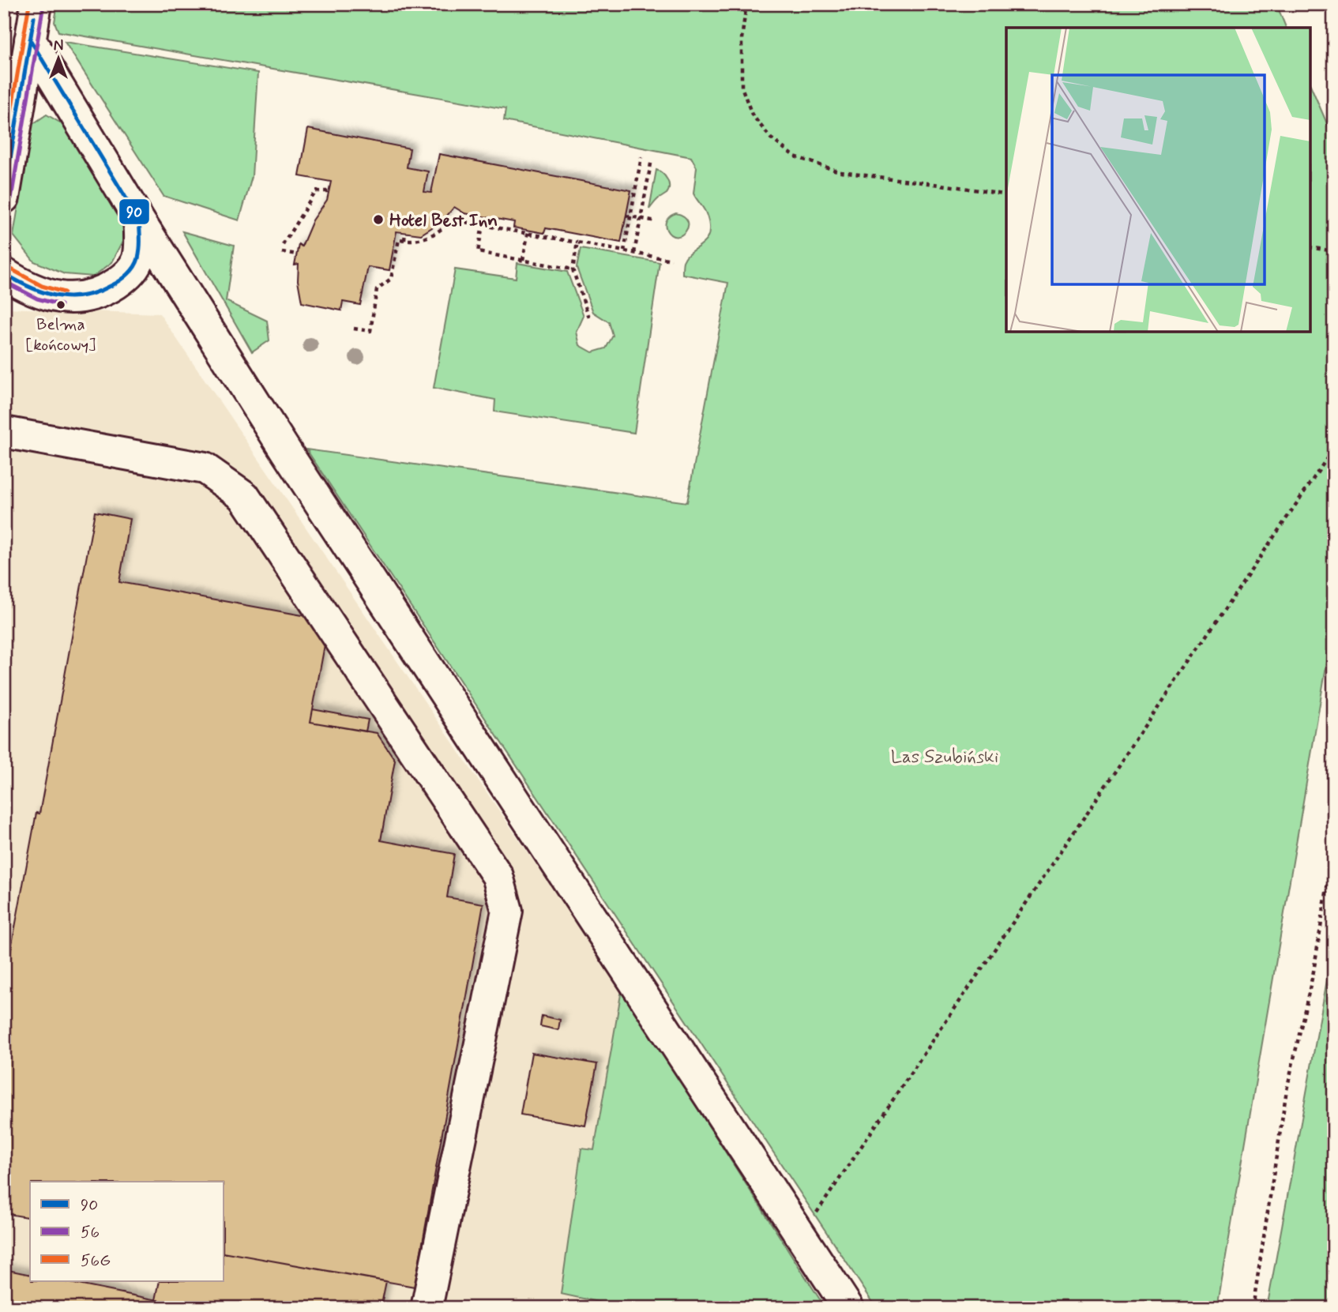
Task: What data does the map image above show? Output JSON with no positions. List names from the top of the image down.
{
  "parks": ["Las Szubiński"],
  "places": ["Hotel Best Inn", "Belma [końcowy]"],
  "lines": ["transit line 56G", "transit line 56", "transit line 90"],
  "legend": ["90", "56", "56G"],
  "north": "top"
}
